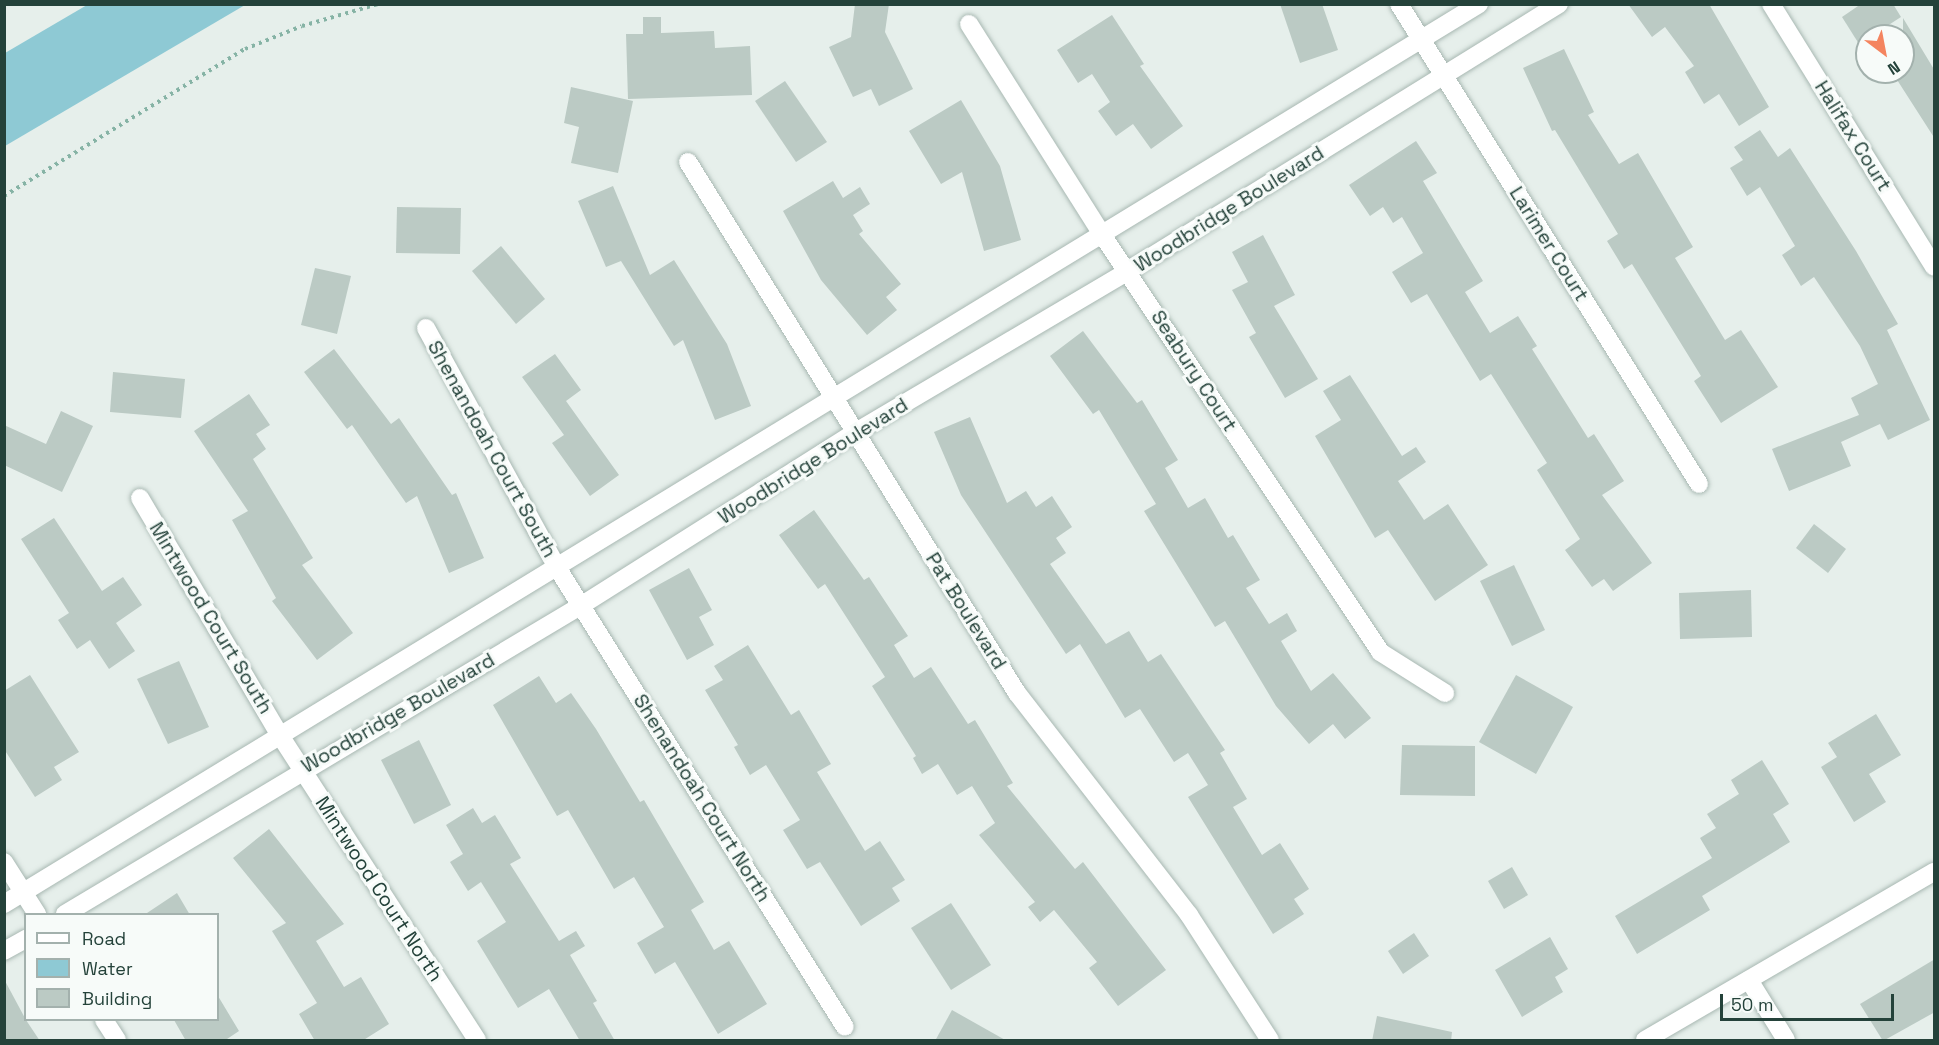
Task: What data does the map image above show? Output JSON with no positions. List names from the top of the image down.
{
  "streets": {
    "street": [
      "Halifax Court",
      "Woodbridge Boulevard",
      "Larimer Court",
      "Seabury Court",
      "Shenandoah Court South",
      "Pat Boulevard",
      "Mintwood Court South",
      "Shenandoah Court North",
      "Mintwood Court North"
    ]
  },
  "crossings": [
    ["Woodbridge Boulevard", "Larimer Court"],
    ["Woodbridge Boulevard", "Seabury Court"],
    ["Woodbridge Boulevard", "Shenandoah Court South"],
    ["Woodbridge Boulevard", "Pat Boulevard"],
    ["Woodbridge Boulevard", "Mintwood Court South"],
    ["Woodbridge Boulevard", "Shenandoah Court North"],
    ["Woodbridge Boulevard", "Mintwood Court North"],
    ["Shenandoah Court South", "Shenandoah Court North"],
    ["Mintwood Court South", "Mintwood Court North"]
  ],
  "legend": ["Road", "Water", "Building"],
  "scale_bar": "50 m",
  "north": "bottom right"
}
